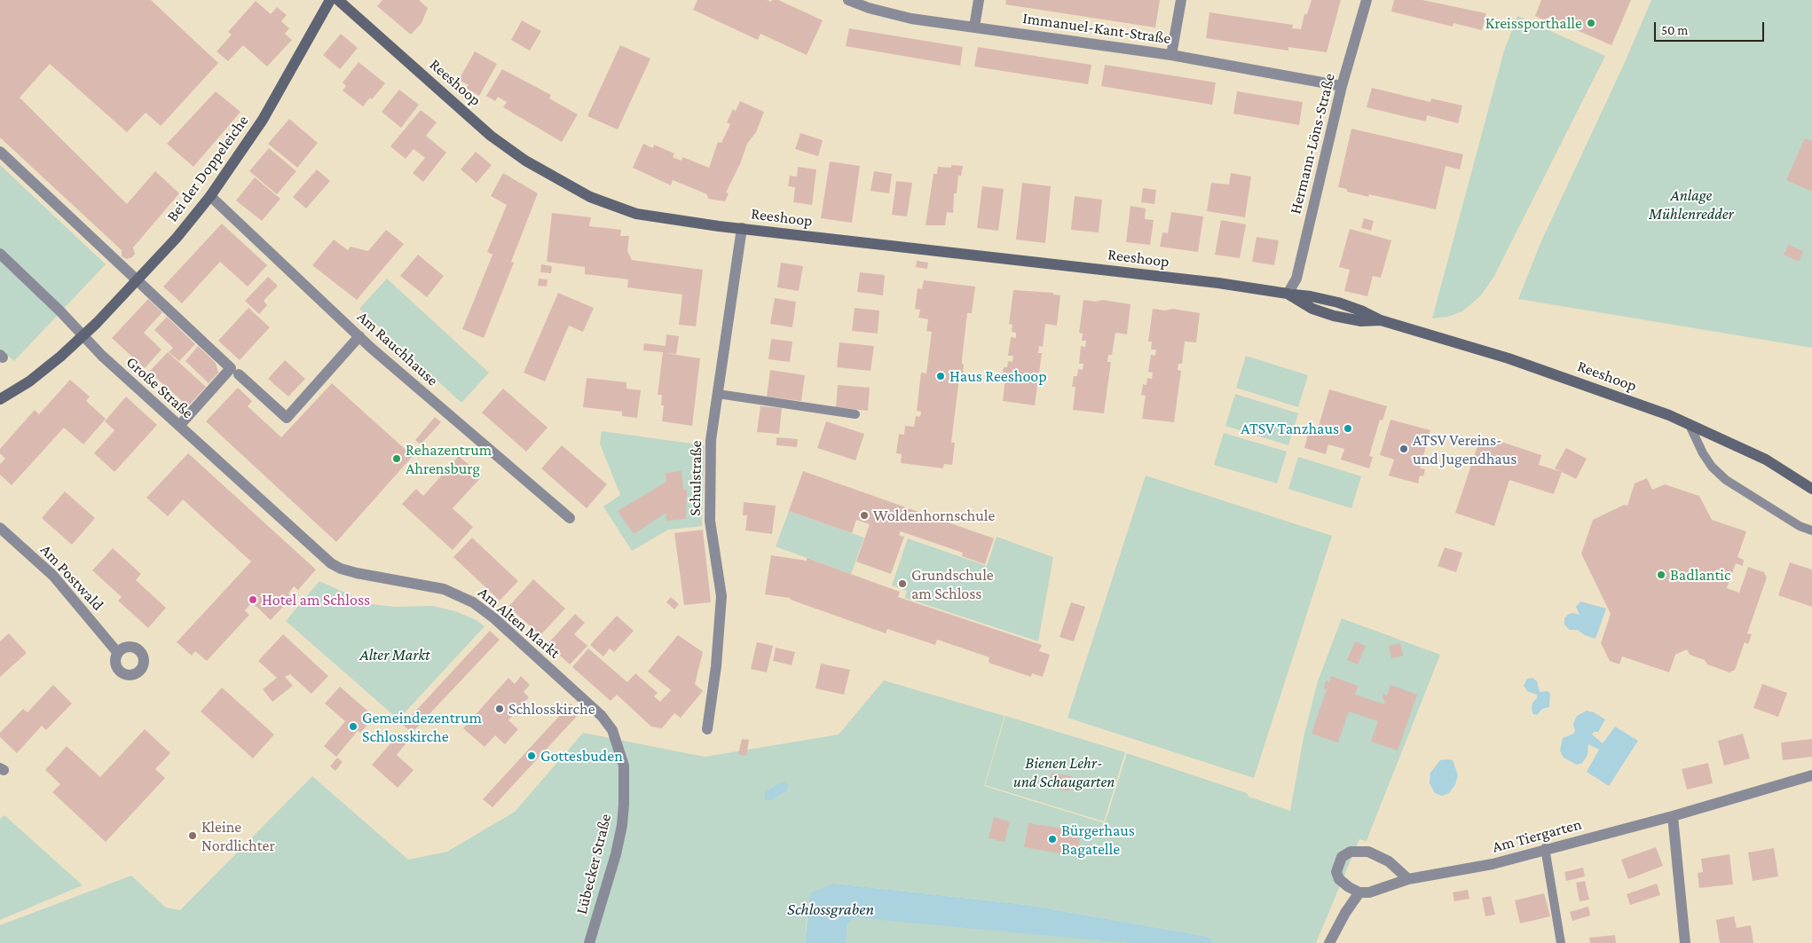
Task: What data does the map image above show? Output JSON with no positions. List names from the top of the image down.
{
  "streets": {
    "street": [
      "Immanuel-Kant-Straße",
      "Reeshoop",
      "Hermann-Löns-Straße",
      "Bei der Doppeleiche",
      "Am Rauchhause",
      "Große Straße",
      "Schulstraße",
      "Am Postwald",
      "Am Alten Markt",
      "Am Tiergarten",
      "Lübecker Straße"
    ]
  },
  "crossings": [
    ["Immanuel-Kant-Straße", "Hermann-Löns-Straße"],
    ["Reeshoop", "Hermann-Löns-Straße"],
    ["Reeshoop", "Schulstraße"],
    ["Bei der Doppeleiche", "Am Rauchhause"],
    ["Bei der Doppeleiche", "Große Straße"],
    ["Große Straße", "Am Alten Markt"],
    ["Am Alten Markt", "Lübecker Straße"]
  ],
  "water": ["Schlossgraben"],
  "parks": ["Anlage Mühlenredder", "Alter Markt", "Bienen Lehr- und Schaugarten"],
  "places": [
    "Kreissporthalle",
    "Haus Reeshoop",
    "ATSV Tanzhaus",
    "ATSV Vereins- und Jugendhaus",
    "Rehazentrum Ahrensburg",
    "Woldenhornschule",
    "Badlantic",
    "Grundschule am Schloss",
    "Hotel am Schloss",
    "Schlosskirche",
    "Gemeindezentrum Schlosskirche",
    "Gottesbuden",
    "Kleine Nordlichter",
    "Bürgerhaus Bagatelle"
  ],
  "scale_bar": "50 m"
}
